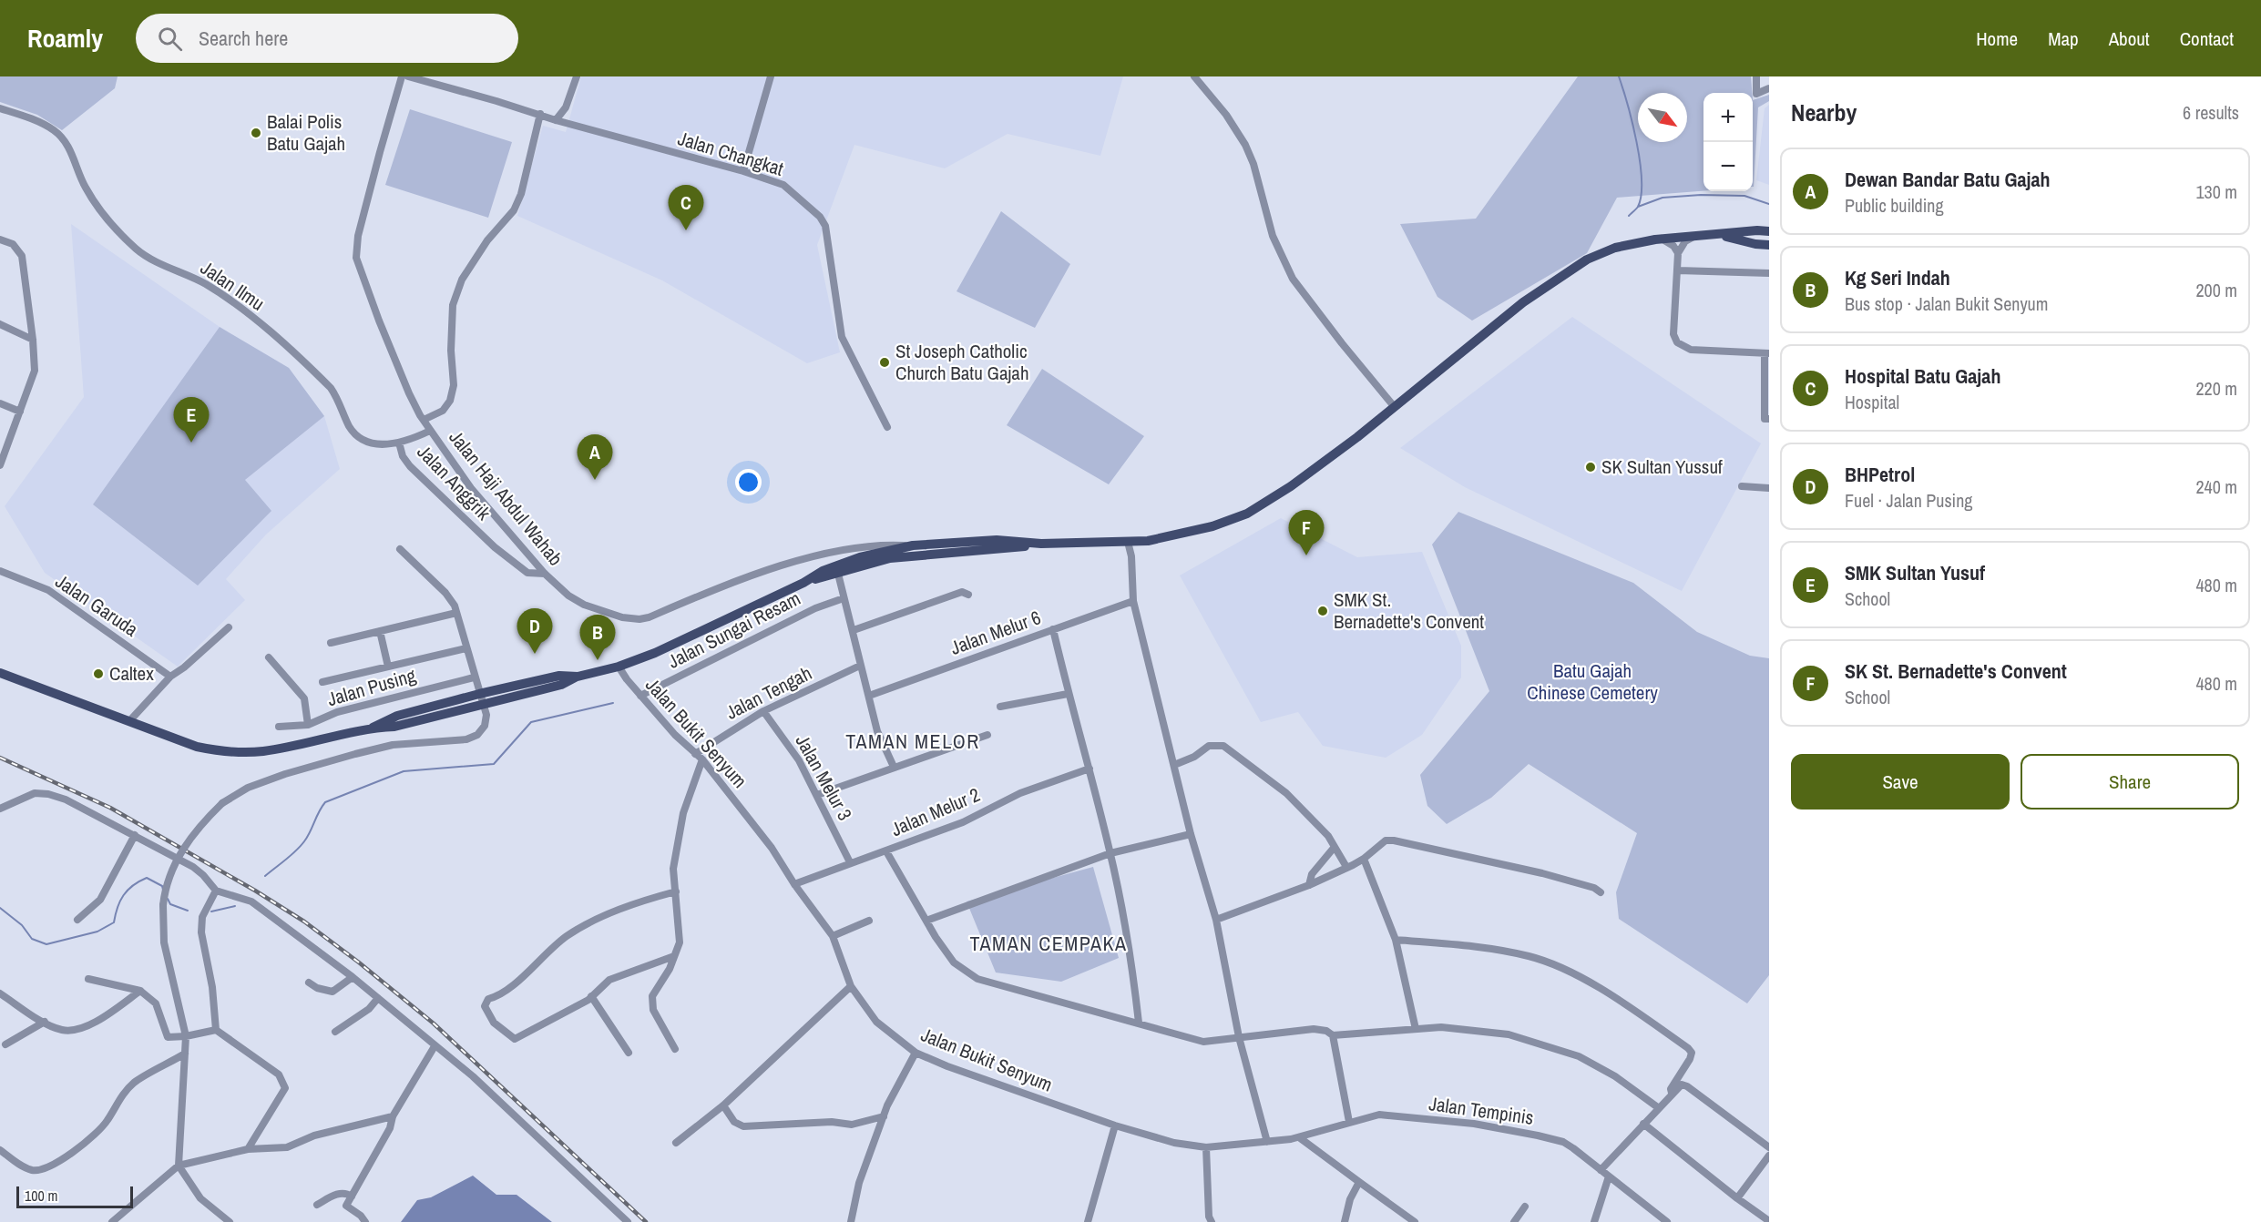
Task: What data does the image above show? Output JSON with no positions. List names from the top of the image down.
{
  "streets": {
    "street": [
      "Jalan Changkat",
      "Jalan Ilmu",
      "Jalan Anggrik",
      "Jalan Haji Abdul Wahab",
      "Jalan Garuda",
      "Jalan Sungai Resam",
      "Jalan Melur 6",
      "Jalan Pusing",
      "Jalan Tengah",
      "Jalan Bukit Senyum",
      "Jalan Melur 3",
      "Jalan Melur 2",
      "Jalan Tempinis"
    ]
  },
  "crossings": [
    ["Jalan Ilmu", "Jalan Anggrik"],
    ["Jalan Ilmu", "Jalan Haji Abdul Wahab"],
    ["Jalan Anggrik", "Jalan Haji Abdul Wahab"],
    ["Jalan Sungai Resam", "Jalan Bukit Senyum"],
    ["Jalan Tengah", "Jalan Bukit Senyum"],
    ["Jalan Tengah", "Jalan Melur 3"],
    ["Jalan Bukit Senyum", "Jalan Melur 2"],
    ["Jalan Bukit Senyum", "Jalan Tempinis"],
    ["Jalan Melur 3", "Jalan Melur 2"]
  ],
  "districts": ["TAMAN MELOR", "TAMAN CEMPAKA"],
  "parks": ["Batu Gajah Chinese Cemetery"],
  "places": [
    "Balai Polis Batu Gajah",
    "St Joseph Catholic Church Batu Gajah",
    "SK Sultan Yussuf",
    "SMK St. Bernadette's Convent",
    "Caltex"
  ],
  "scale_bar": "100 m",
  "north": "bottom right",
  "page": {
    "header": "Roamly",
    "search": "Search here",
    "nav": [
      "Home",
      "Map",
      "About",
      "Contact"
    ],
    "heading": ["Nearby", "6 results"],
    "map_buttons": ["+", "−"],
    "list": [
      {
        "mark": "A",
        "name": "Dewan Bandar Batu Gajah",
        "note": "Public building",
        "value": "130 m"
      },
      {
        "mark": "B",
        "name": "Kg Seri Indah",
        "note": "Bus stop · Jalan Bukit Senyum",
        "value": "200 m"
      },
      {
        "mark": "C",
        "name": "Hospital Batu Gajah",
        "note": "Hospital",
        "value": "220 m"
      },
      {
        "mark": "D",
        "name": "BHPetrol",
        "note": "Fuel · Jalan Pusing",
        "value": "240 m"
      },
      {
        "mark": "E",
        "name": "SMK Sultan Yusuf",
        "note": "School",
        "value": "480 m"
      },
      {
        "mark": "F",
        "name": "SK St. Bernadette's Convent",
        "note": "School",
        "value": "480 m"
      }
    ],
    "pins": [
      "C",
      "E",
      "A",
      "F",
      "D",
      "B"
    ],
    "buttons": ["Save", "Share"],
    "scale": "100 m"
  }
}
